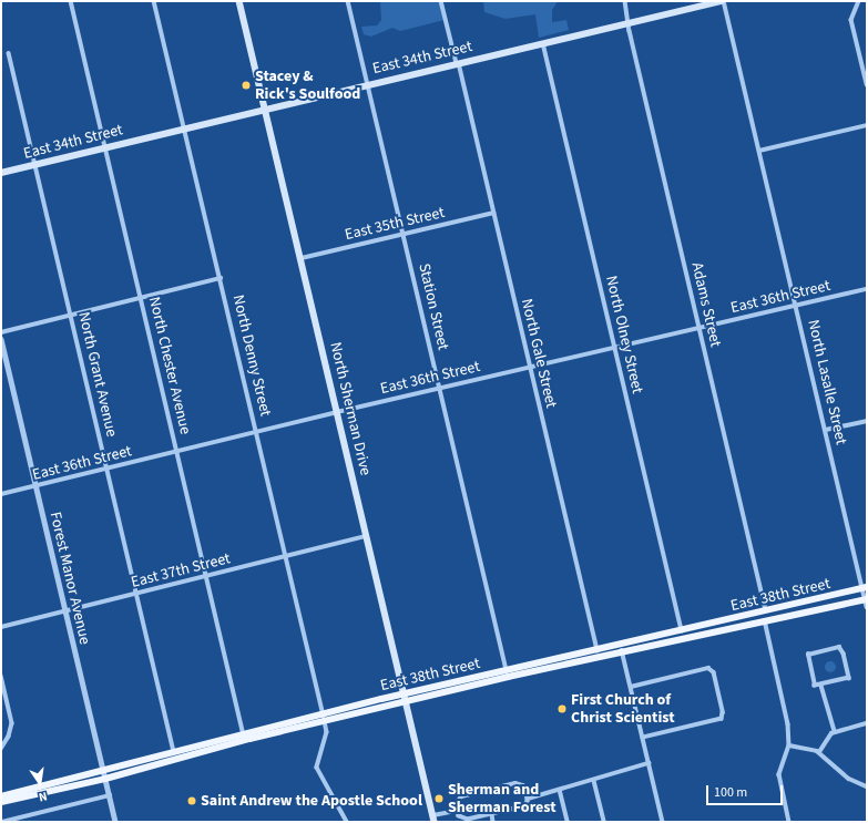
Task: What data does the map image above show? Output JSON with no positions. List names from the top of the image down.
{
  "streets": {
    "main road": ["East 34th Street", "North Sherman Drive", "East 38th Street"],
    "street": [
      "East 35th Street",
      "East 36th Street",
      "Adams Street",
      "Station Street",
      "North Olney Street",
      "North Gale Street",
      "North Denny Street",
      "North Chester Avenue",
      "North Grant Avenue",
      "North Lasalle Street",
      "East 37th Street",
      "Forest Manor Avenue"
    ]
  },
  "crossings": [
    ["East 34th Street", "Adams Street"],
    ["East 34th Street", "Station Street"],
    ["East 34th Street", "North Olney Street"],
    ["East 34th Street", "North Gale Street"],
    ["East 34th Street", "North Denny Street"],
    ["East 34th Street", "North Chester Avenue"],
    ["East 34th Street", "North Grant Avenue"],
    ["East 34th Street", "North Lasalle Street"],
    ["East 34th Street", "North Sherman Drive"],
    ["East 35th Street", "Station Street"],
    ["East 35th Street", "North Gale Street"],
    ["East 35th Street", "North Sherman Drive"],
    ["East 36th Street", "Adams Street"],
    ["East 36th Street", "Station Street"],
    ["East 36th Street", "North Olney Street"],
    ["East 36th Street", "North Gale Street"],
    ["East 36th Street", "North Denny Street"],
    ["East 36th Street", "North Chester Avenue"],
    ["East 36th Street", "North Grant Avenue"],
    ["East 36th Street", "North Lasalle Street"],
    ["East 36th Street", "North Sherman Drive"],
    ["East 36th Street", "Forest Manor Avenue"],
    ["Adams Street", "East 38th Street"],
    ["Station Street", "East 38th Street"],
    ["North Olney Street", "East 38th Street"],
    ["North Gale Street", "East 38th Street"],
    ["North Denny Street", "East 37th Street"],
    ["North Denny Street", "East 38th Street"],
    ["North Chester Avenue", "East 37th Street"],
    ["North Chester Avenue", "East 38th Street"],
    ["North Grant Avenue", "East 37th Street"],
    ["North Grant Avenue", "East 38th Street"],
    ["North Lasalle Street", "East 38th Street"],
    ["North Sherman Drive", "East 37th Street"],
    ["North Sherman Drive", "East 38th Street"],
    ["East 37th Street", "Forest Manor Avenue"],
    ["Forest Manor Avenue", "East 38th Street"]
  ],
  "places": [
    "Stacey & Rick's Soulfood",
    "First Church of Christ Scientist",
    "Sherman and Sherman Forest",
    "Saint Andrew the Apostle School"
  ],
  "scale_bar": "100 m",
  "north": "bottom"
}
